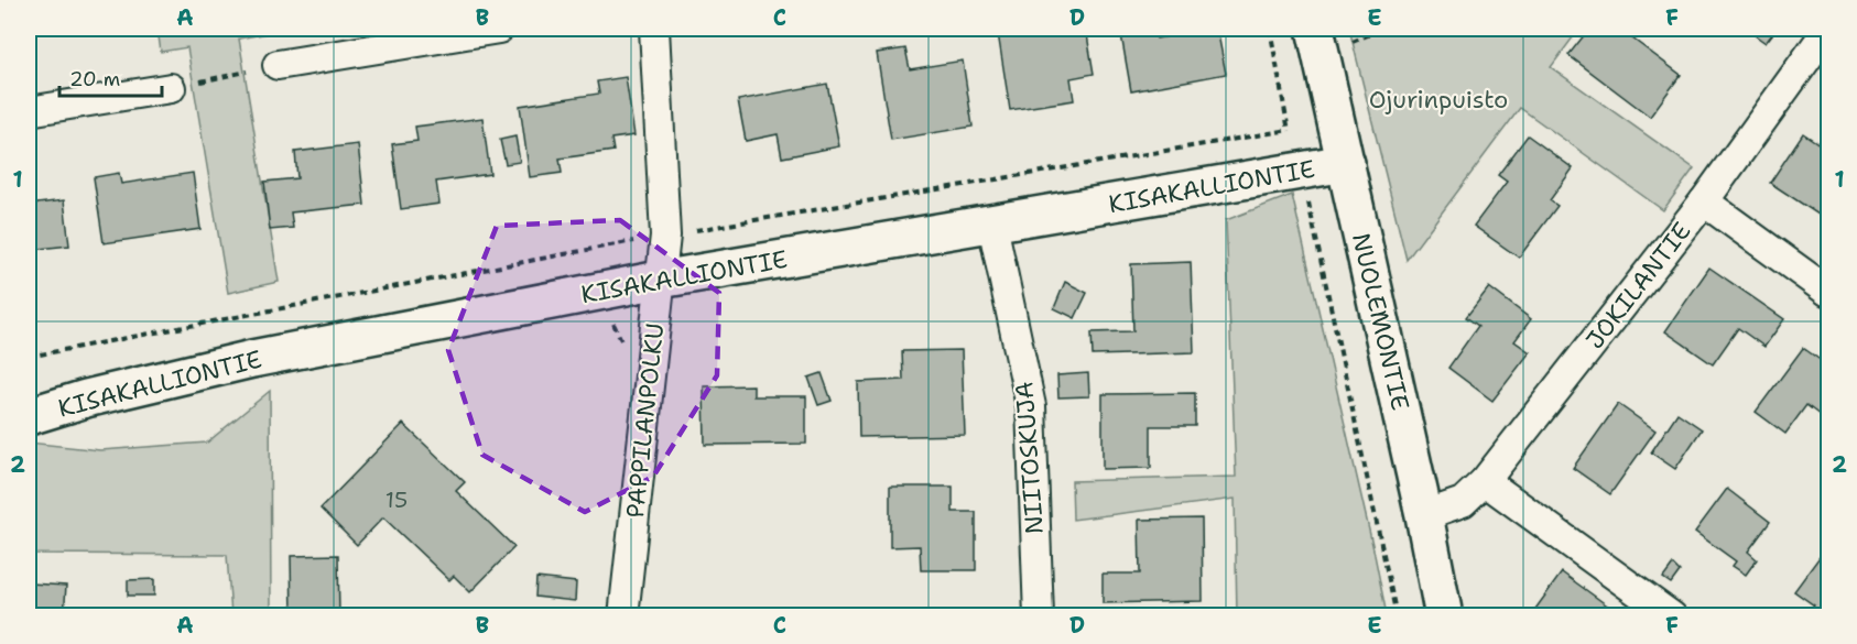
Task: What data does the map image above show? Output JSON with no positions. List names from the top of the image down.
{
  "streets": {
    "street": [
      "KISAKALLIONTIE",
      "JOKILANTIE",
      "NUOLEMONTIE",
      "PAPPILANPOLKU",
      "NIITOSKUJA"
    ]
  },
  "crossings": [
    ["KISAKALLIONTIE", "NUOLEMONTIE"],
    ["KISAKALLIONTIE", "PAPPILANPOLKU"],
    ["KISAKALLIONTIE", "NIITOSKUJA"],
    ["JOKILANTIE", "NUOLEMONTIE"]
  ],
  "parks": ["Ojurinpuisto"],
  "house_numbers": ["15"],
  "scale_bar": "20 m",
  "grid": {
    "columns": [
      "A",
      "B",
      "C",
      "D",
      "E",
      "F"
    ],
    "rows": ["1", "2"]
  }
}
